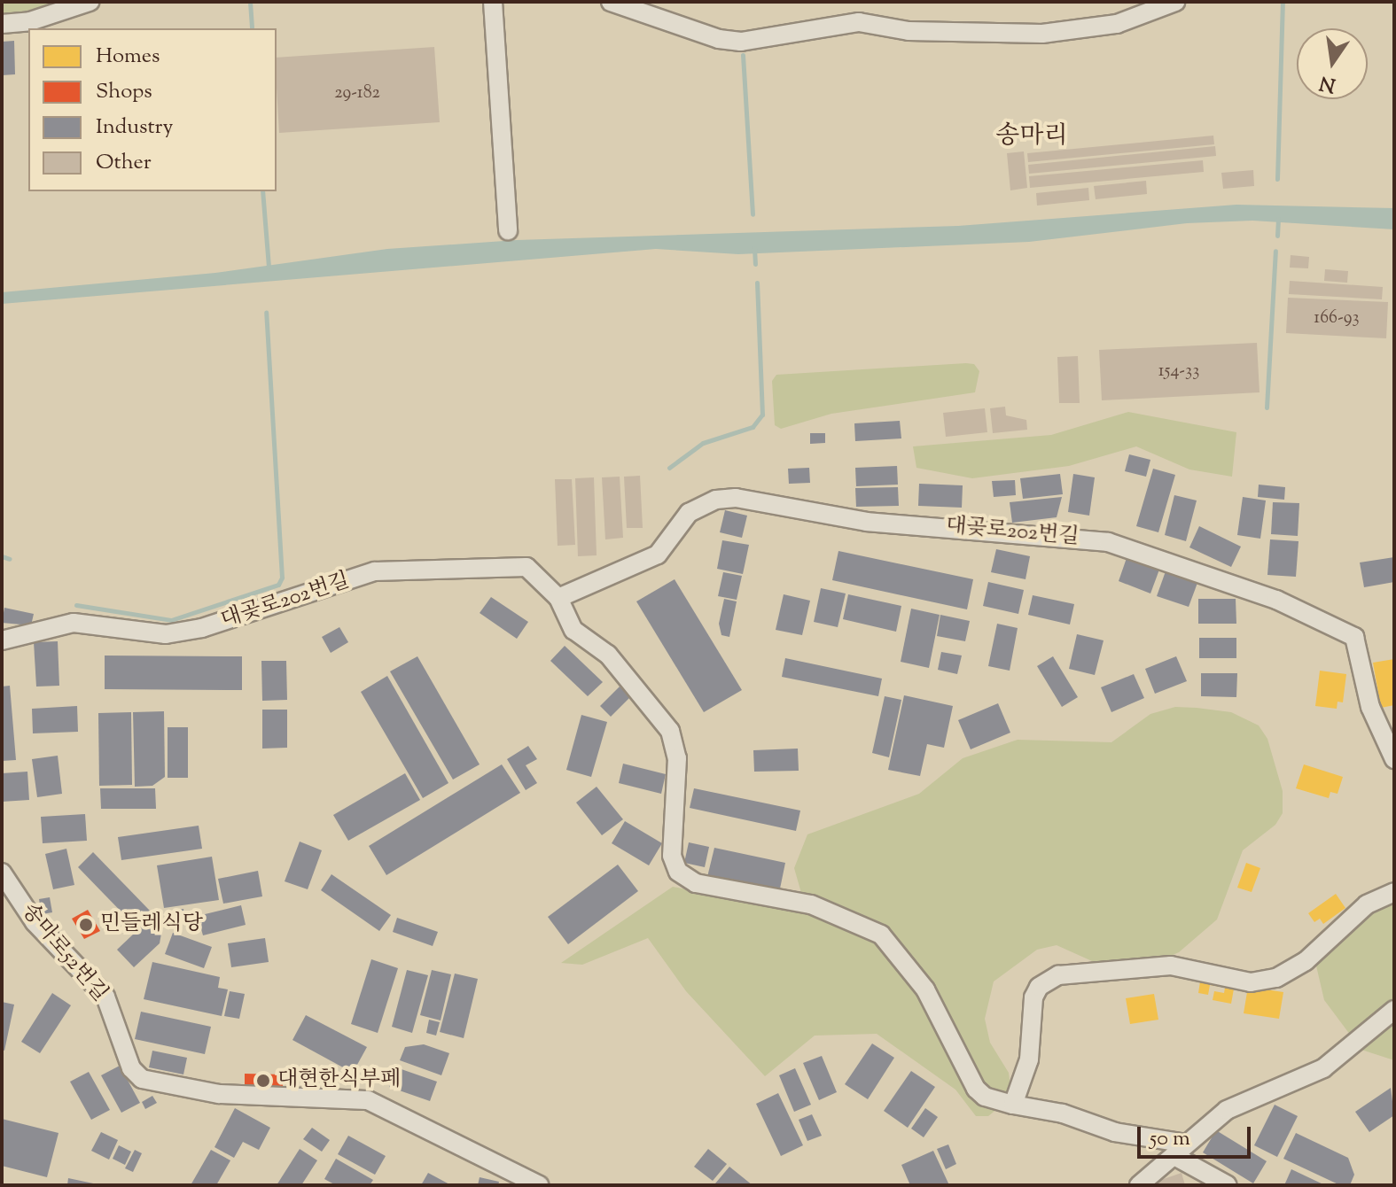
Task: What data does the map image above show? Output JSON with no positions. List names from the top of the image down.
{
  "streets": {
    "street": ["대곶로202번길", "송마로52번길"]
  },
  "districts": ["송마리"],
  "places": ["민들레식당", "대현한식부페"],
  "house_numbers": ["29-182", "166-93", "154-33"],
  "legend": [
    "Homes",
    "Shops",
    "Industry",
    "Other"
  ],
  "scale_bar": "50 m",
  "north": "bottom"
}
